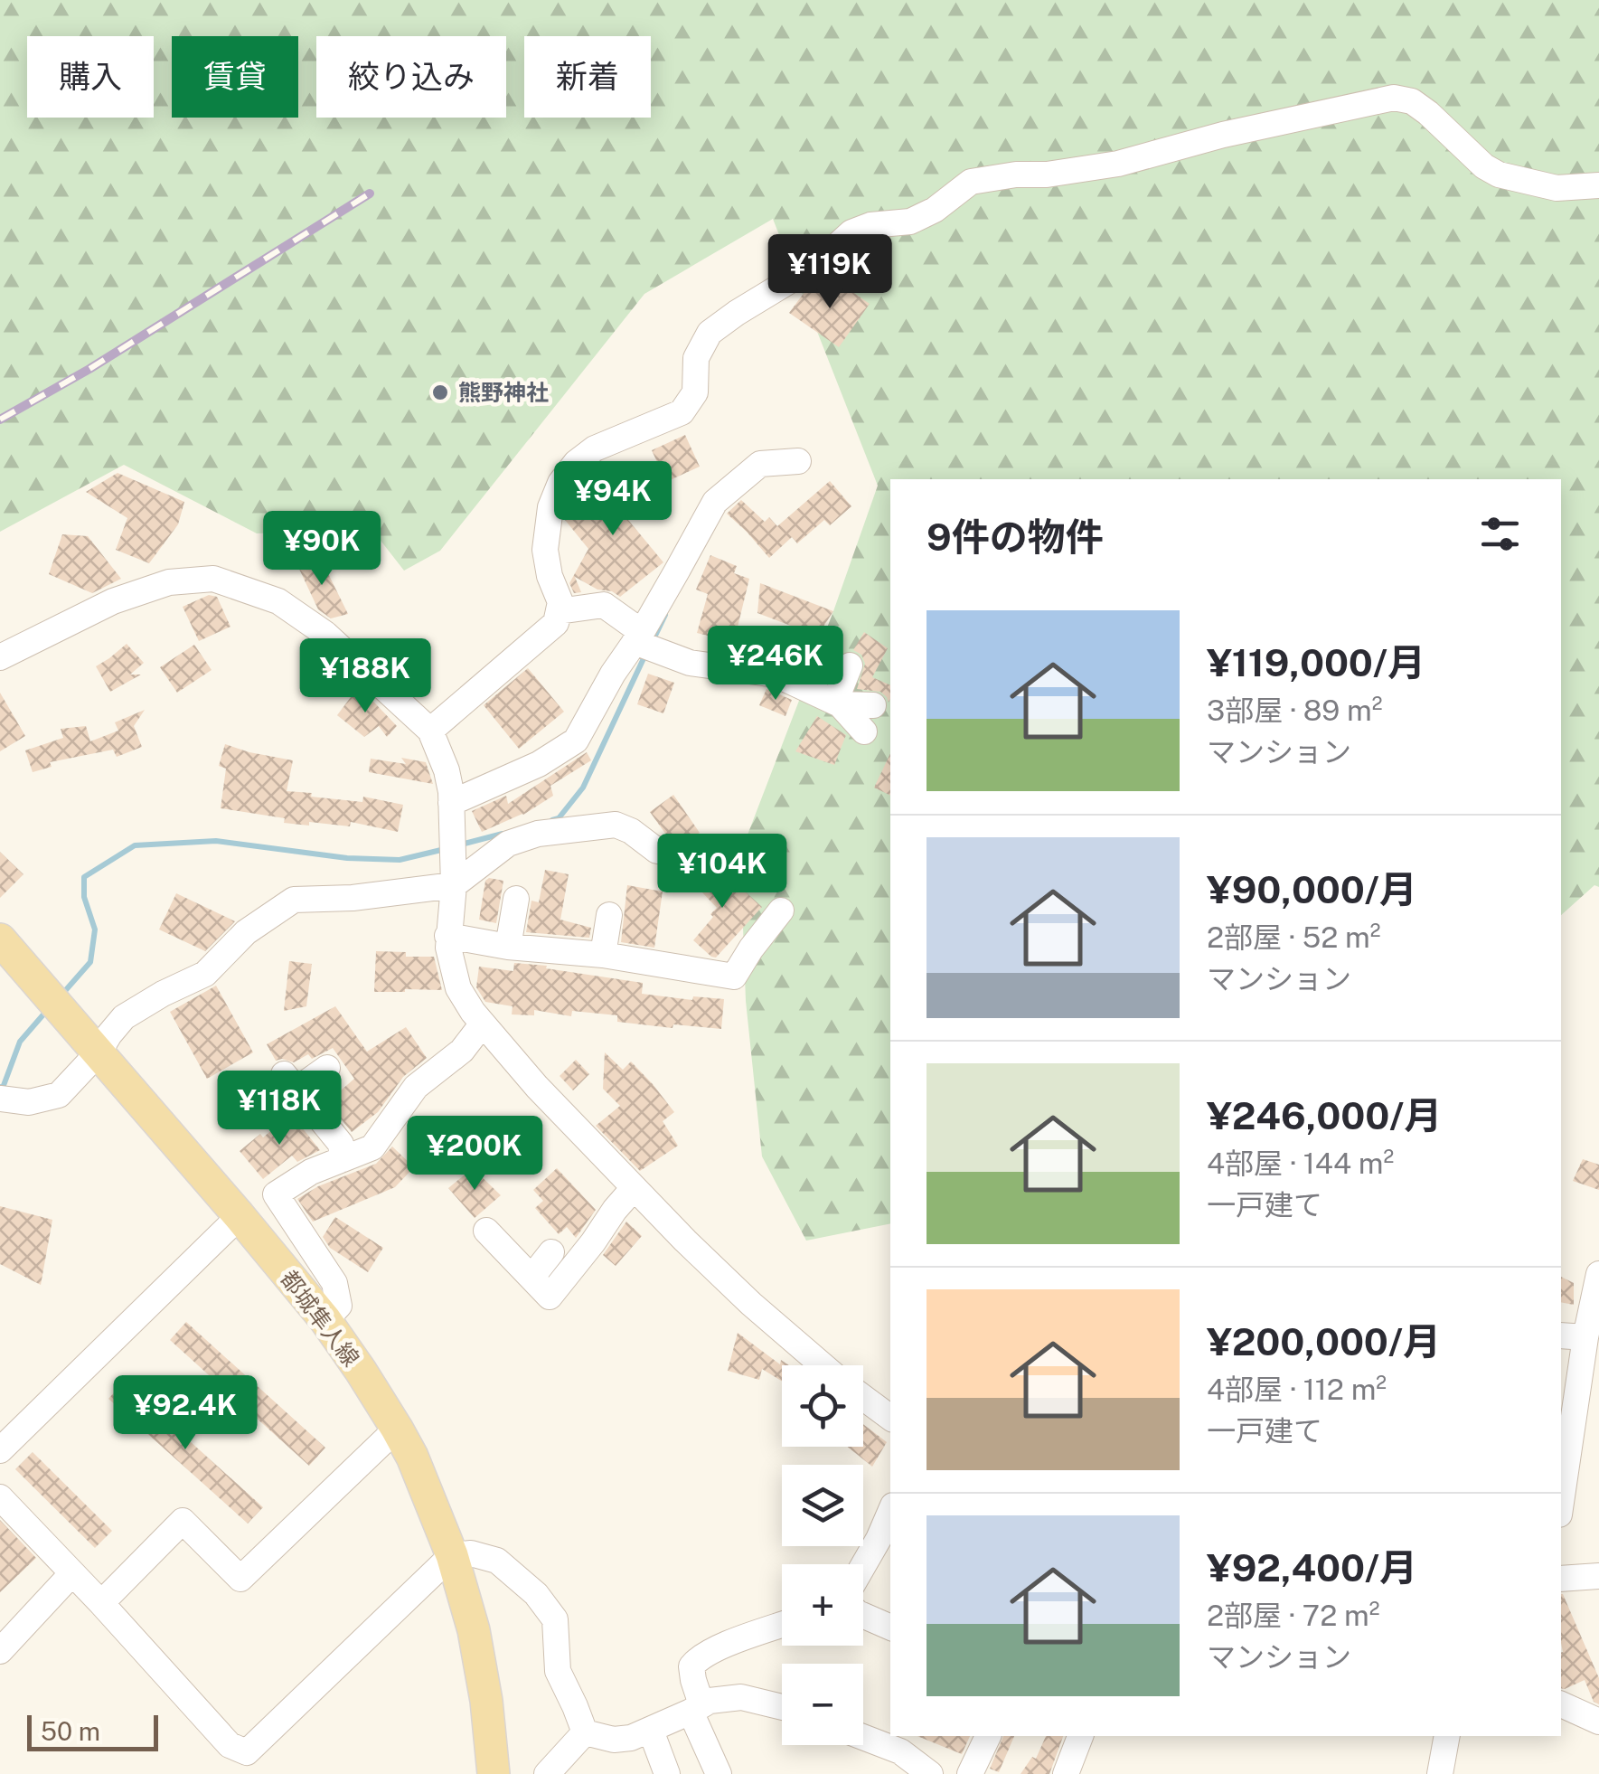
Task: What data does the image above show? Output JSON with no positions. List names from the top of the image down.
{
  "streets": {
    "main road": ["都城隼人線"]
  },
  "places": ["熊野神社"],
  "scale_bar": "50 m",
  "page": {
    "chip": [
      "購入",
      "賃貸",
      "絞り込み",
      "新着"
    ],
    "price": [
      "¥119K",
      "¥94K",
      "¥90K",
      "¥246K",
      "¥188K",
      "¥104K",
      "¥118K",
      "¥200K",
      "¥92.4K"
    ],
    "heading": "9件の物件",
    "list": [
      {
        "name": "¥119,000/月",
        "note": "3部屋 · 89 m² · マンション"
      },
      {
        "name": "¥90,000/月",
        "note": "2部屋 · 52 m² · マンション"
      },
      {
        "name": "¥246,000/月",
        "note": "4部屋 · 144 m² · 一戸建て"
      },
      {
        "name": "¥200,000/月",
        "note": "4部屋 · 112 m² · 一戸建て"
      },
      {
        "name": "¥92,400/月",
        "note": "2部屋 · 72 m² · マンション"
      }
    ],
    "map_buttons": ["+", "−"],
    "scale": "50 m"
  }
}
